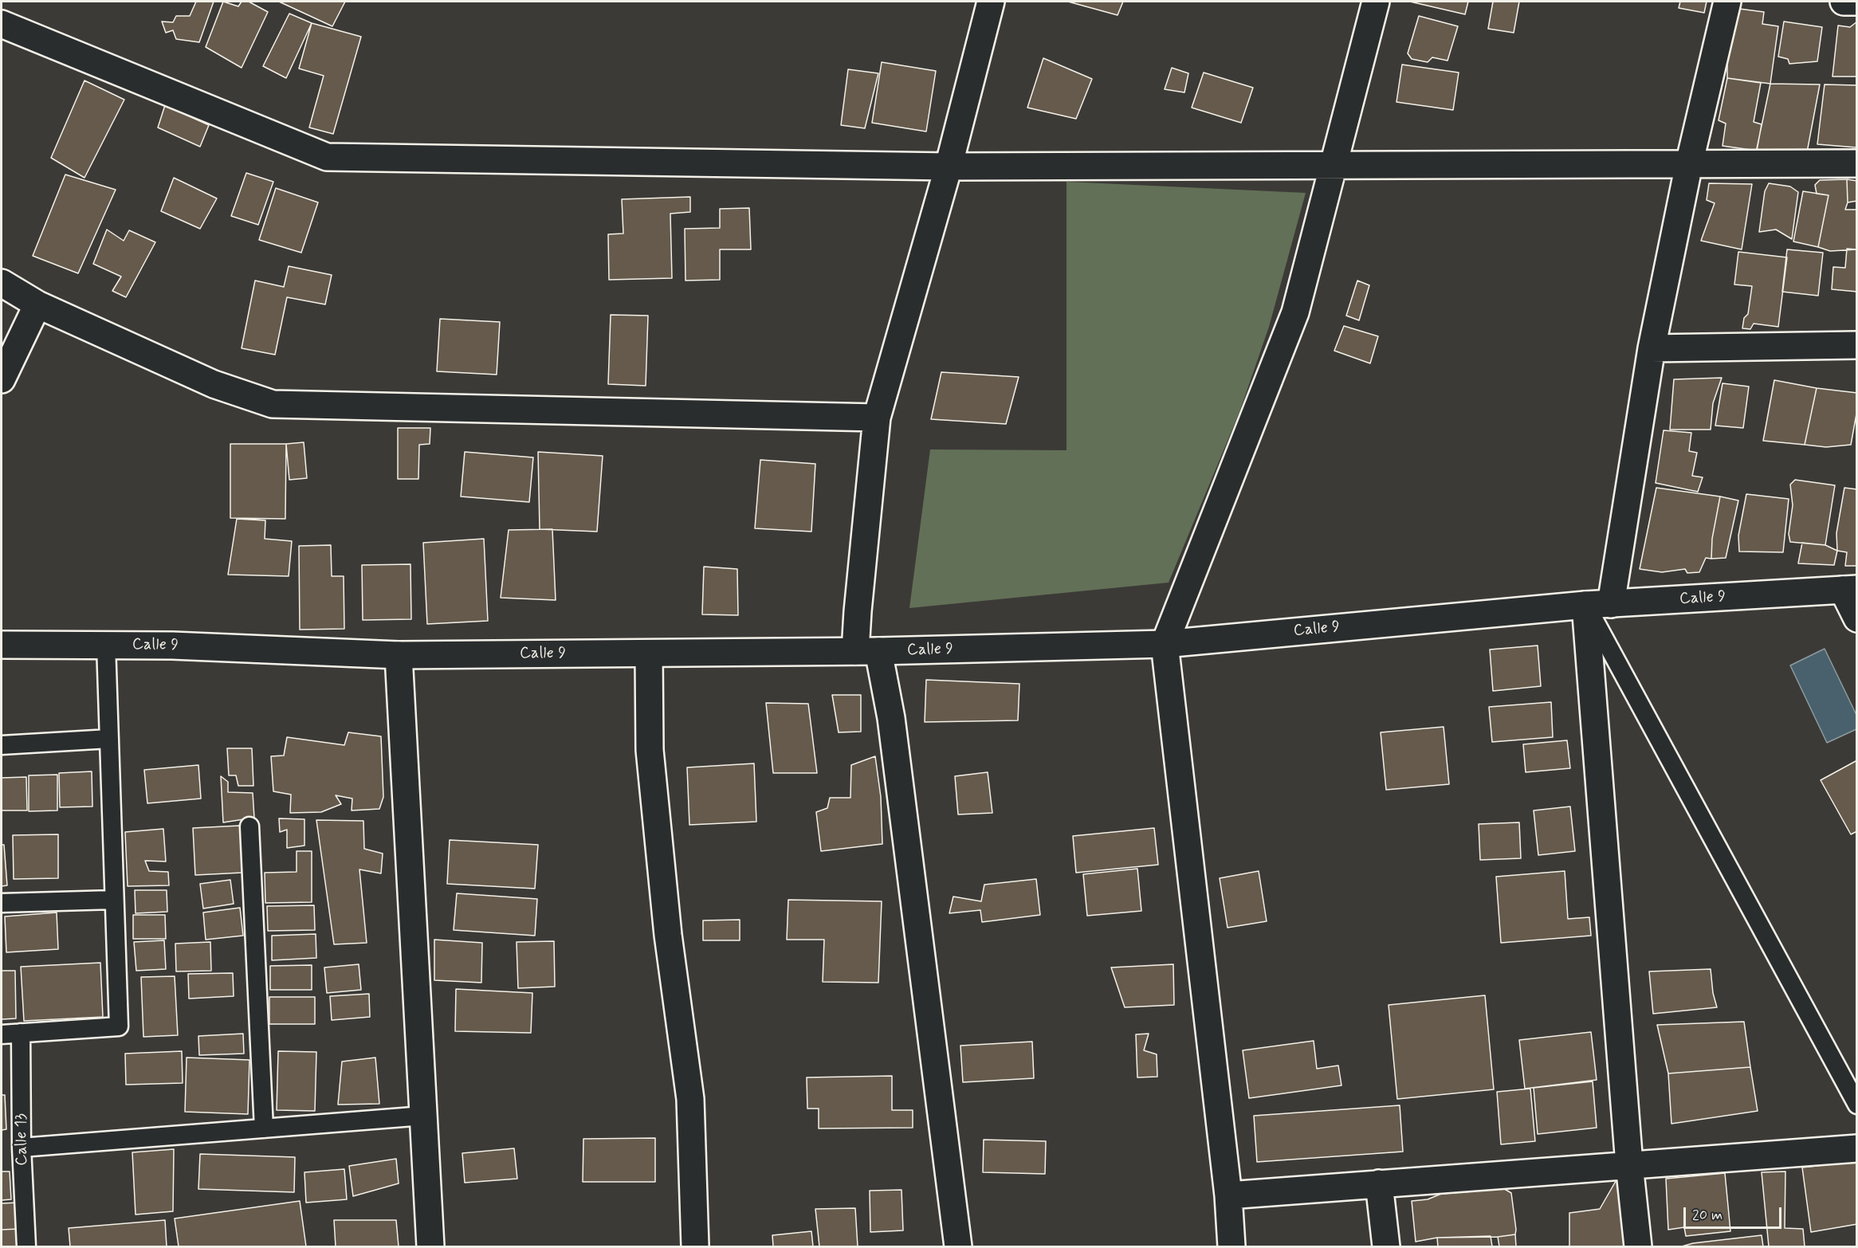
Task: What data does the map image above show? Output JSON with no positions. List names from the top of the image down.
{
  "streets": {
    "street": ["Calle 9"],
    "lane": ["Calle 13"]
  },
  "scale_bar": "20 m"
}
